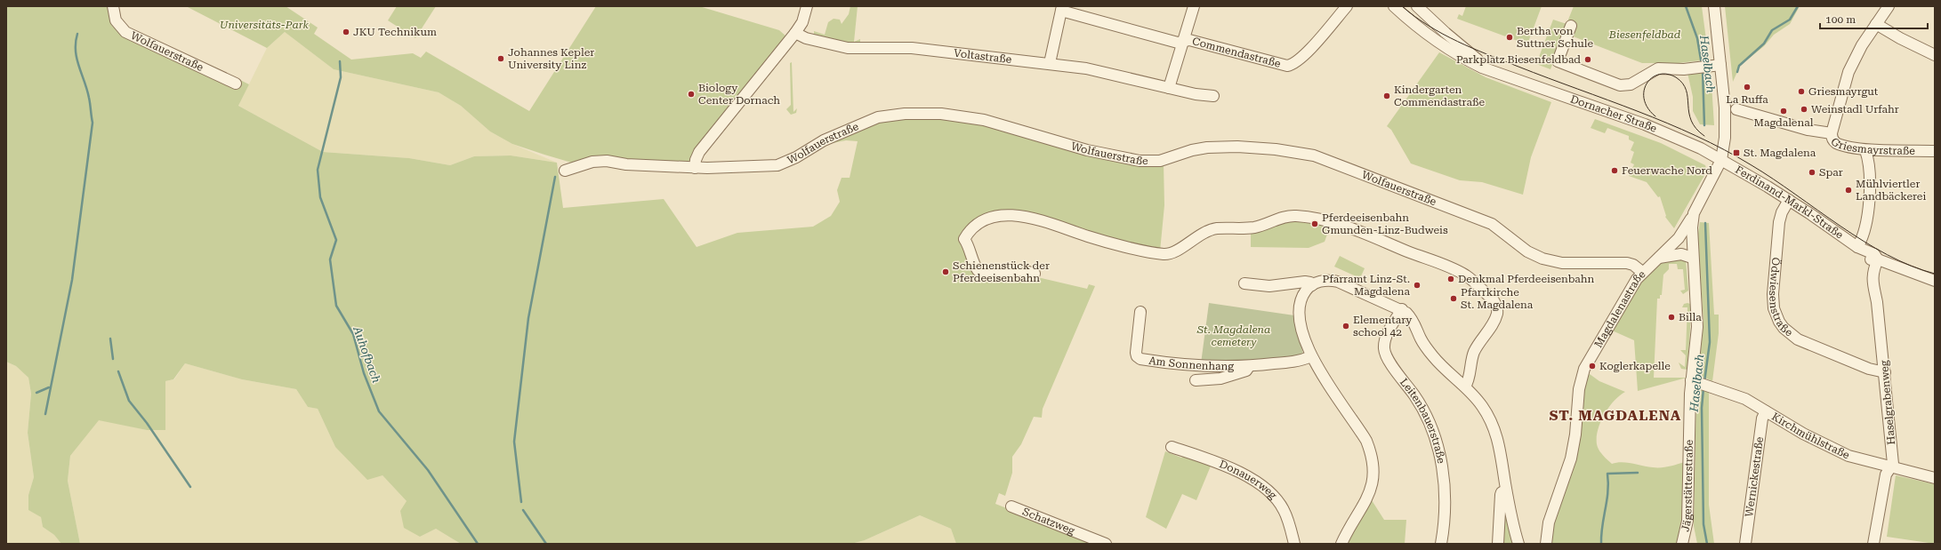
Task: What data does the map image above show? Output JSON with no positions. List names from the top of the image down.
{
  "streets": {
    "street": [
      "Wolfauerstraße",
      "Commendastraße",
      "Voltastraße",
      "Dornacher Straße",
      "Griesmayrstraße",
      "Ferdinand-Markl-Straße",
      "Ödwiesenstraße",
      "Magdalenastraße",
      "Am Sonnenhang",
      "Haselgrabenweg",
      "Leitenbauerstraße",
      "Kirchmühlstraße",
      "Wernickestraße",
      "Donauerweg",
      "Jägerstätterstraße",
      "Schatzweg"
    ]
  },
  "crossings": [
    ["Wolfauerstraße", "Magdalenastraße"],
    ["Dornacher Straße", "Ferdinand-Markl-Straße"],
    ["Dornacher Straße", "Jägerstätterstraße"],
    ["Ferdinand-Markl-Straße", "Ödwiesenstraße"],
    ["Ferdinand-Markl-Straße", "Haselgrabenweg"],
    ["Ferdinand-Markl-Straße", "Jägerstätterstraße"],
    ["Ödwiesenstraße", "Haselgrabenweg"],
    ["Magdalenastraße", "Jägerstätterstraße"],
    ["Haselgrabenweg", "Kirchmühlstraße"],
    ["Kirchmühlstraße", "Wernickestraße"],
    ["Kirchmühlstraße", "Jägerstätterstraße"]
  ],
  "districts": ["ST. MAGDALENA"],
  "water": ["Haselbach", "Auhofbach"],
  "parks": ["Universitäts-Park", "Biesenfeldbad", "St. Magdalena cemetery"],
  "places": {
    "other": [
      "JKU Technikum",
      "Bertha von Suttner Schule",
      "Johannes Kepler University Linz",
      "Parkplatz Biesenfeldbad",
      "La Ruffa",
      "Griesmayrgut",
      "Biology Center Dornach",
      "Kindergarten Commendastraße",
      "Weinstadl Urfahr",
      "Magdalenal",
      "Feuerwache Nord",
      "Spar",
      "Mühlviertler Landbäckerei",
      "Pferdeeisenbahn Gmunden-Linz-Budweis",
      "Schienenstück der Pferdeeisenbahn",
      "Denkmal Pferdeeisenbahn",
      "Pfarramt Linz-St. Magdalena",
      "Pfarrkirche St. Magdalena",
      "Billa",
      "Elementary school 42",
      "Koglerkapelle"
    ],
    "transit": ["St. Magdalena"]
  },
  "scale_bar": "100 m"
}
